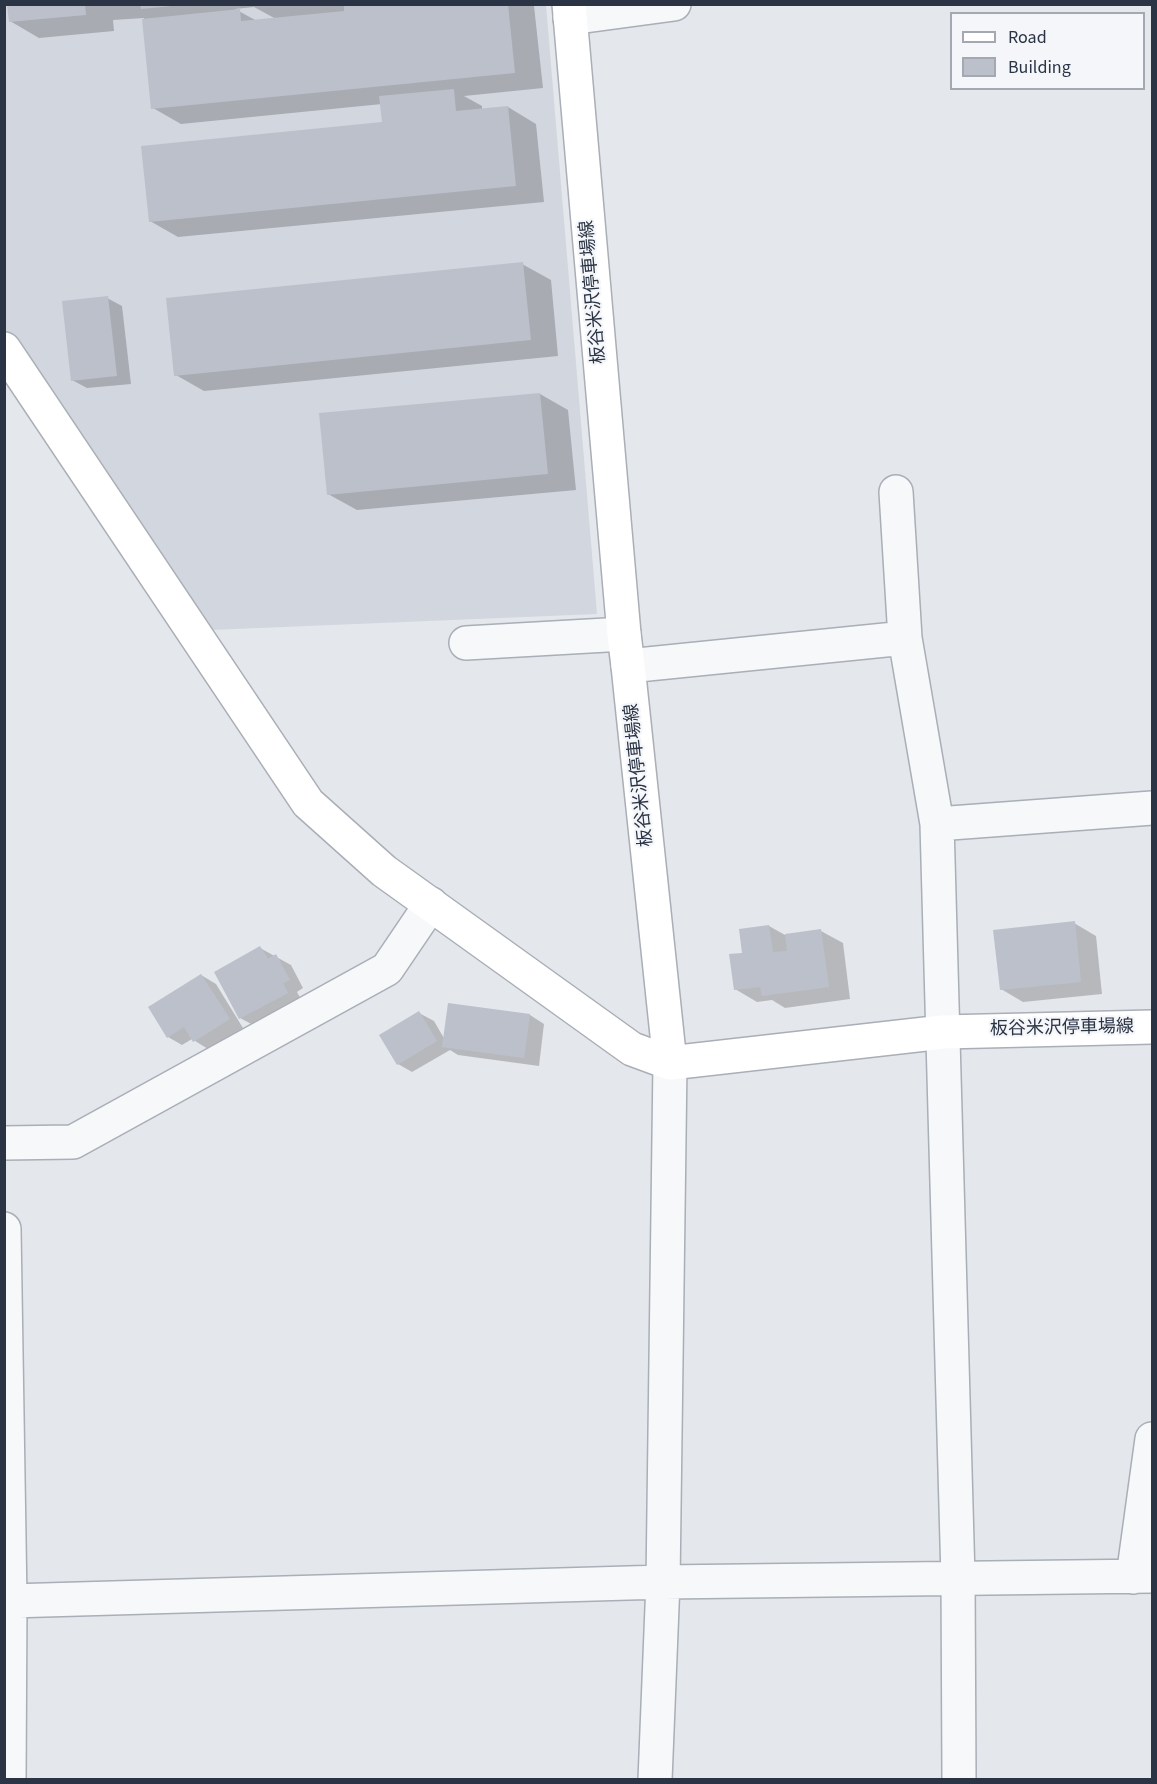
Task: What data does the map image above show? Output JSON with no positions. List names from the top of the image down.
{
  "streets": {
    "main road": ["板谷米沢停車場線"]
  },
  "legend": ["Road", "Building"]
}
